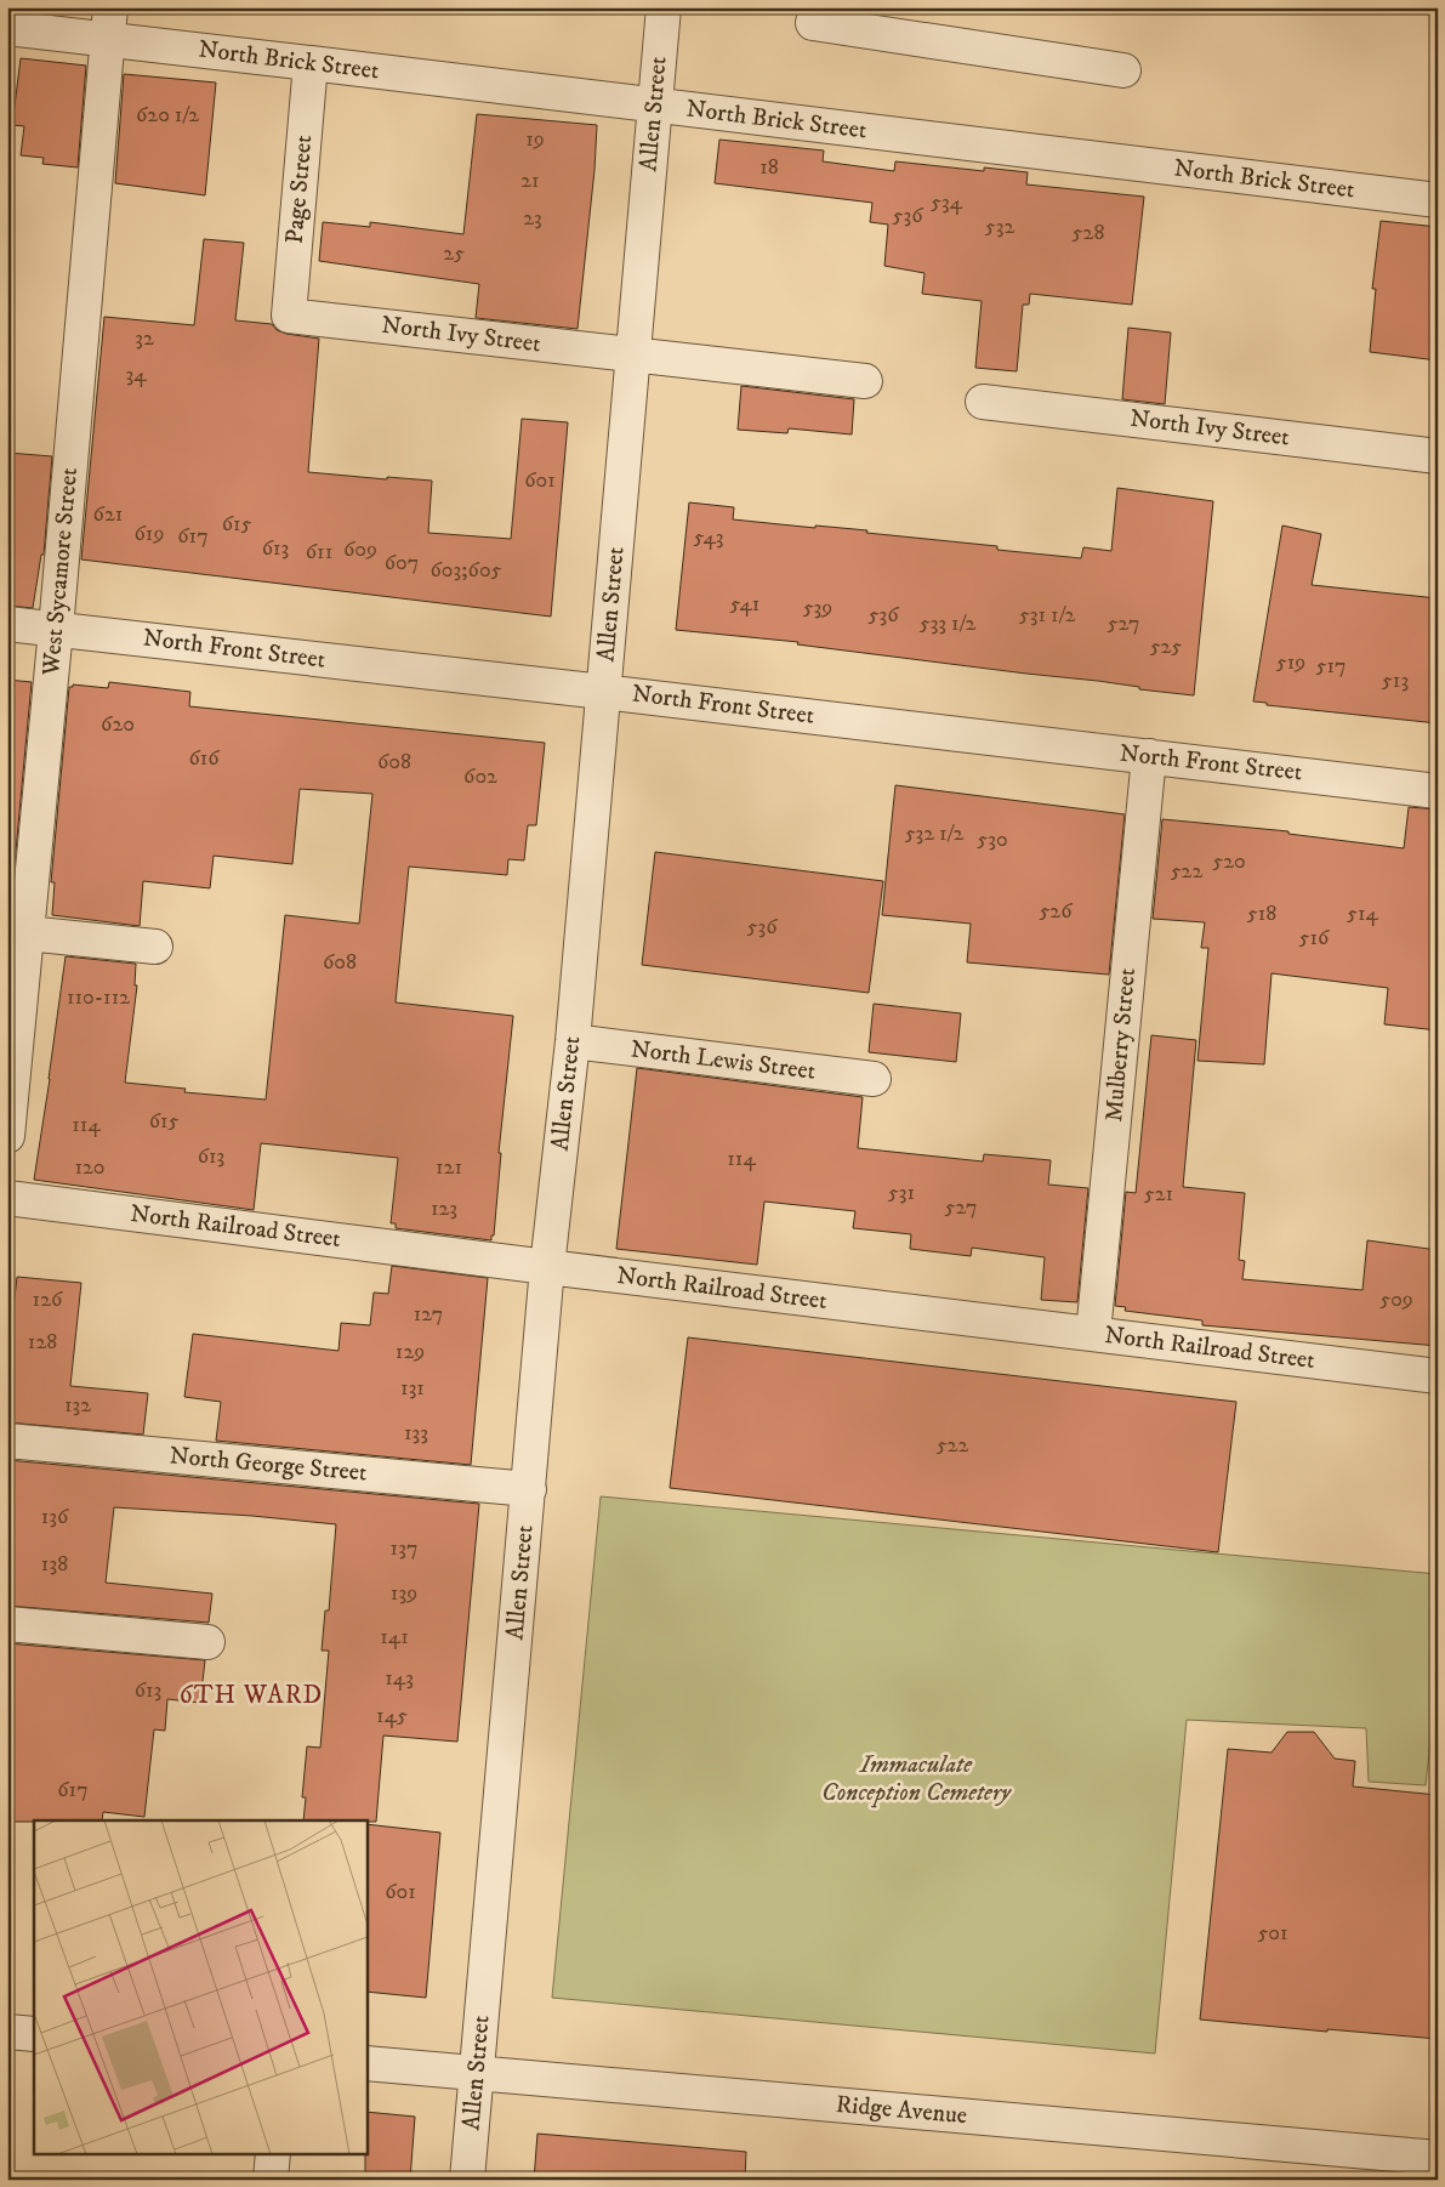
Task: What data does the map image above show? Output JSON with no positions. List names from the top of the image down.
{
  "streets": {
    "street": [
      "North Brick Street",
      "Allen Street",
      "Page Street",
      "North Ivy Street",
      "West Sycamore Street",
      "North Front Street",
      "Mulberry Street",
      "North Lewis Street",
      "North Railroad Street",
      "North George Street",
      "Ridge Avenue"
    ]
  },
  "crossings": [
    ["North Brick Street", "Allen Street"],
    ["North Brick Street", "Page Street"],
    ["North Brick Street", "West Sycamore Street"],
    ["Allen Street", "North Ivy Street"],
    ["Allen Street", "North Front Street"],
    ["Allen Street", "North Lewis Street"],
    ["Allen Street", "North Railroad Street"],
    ["Allen Street", "North George Street"],
    ["Allen Street", "Ridge Avenue"],
    ["Page Street", "North Ivy Street"],
    ["West Sycamore Street", "North Front Street"],
    ["North Front Street", "Mulberry Street"],
    ["Mulberry Street", "North Railroad Street"]
  ],
  "districts": ["6TH WARD"],
  "parks": ["Immaculate Conception Cemetery"],
  "house_numbers": [
    "620 1/2",
    "19",
    "18",
    "21",
    "534",
    "536",
    "23",
    "532",
    "528",
    "25",
    "32",
    "34",
    "601",
    "621",
    "615",
    "619",
    "617",
    "543",
    "613",
    "609",
    "611",
    "607",
    "603;605",
    "541",
    "539",
    "536",
    "531 1/2",
    "533 1/2",
    "527",
    "525",
    "519",
    "517",
    "513",
    "620",
    "616",
    "608",
    "602",
    "532 1/2",
    "530",
    "520",
    "522",
    "526",
    "518",
    "514",
    "536",
    "516",
    "608",
    "110-112",
    "615",
    "114",
    "613",
    "114",
    "120",
    "121",
    "531",
    "521",
    "527",
    "123",
    "126",
    "509",
    "127",
    "128",
    "129",
    "131",
    "132",
    "133",
    "522",
    "136",
    "137",
    "138",
    "139",
    "141",
    "143",
    "613",
    "145",
    "617",
    "601",
    "501"
  ]
}
